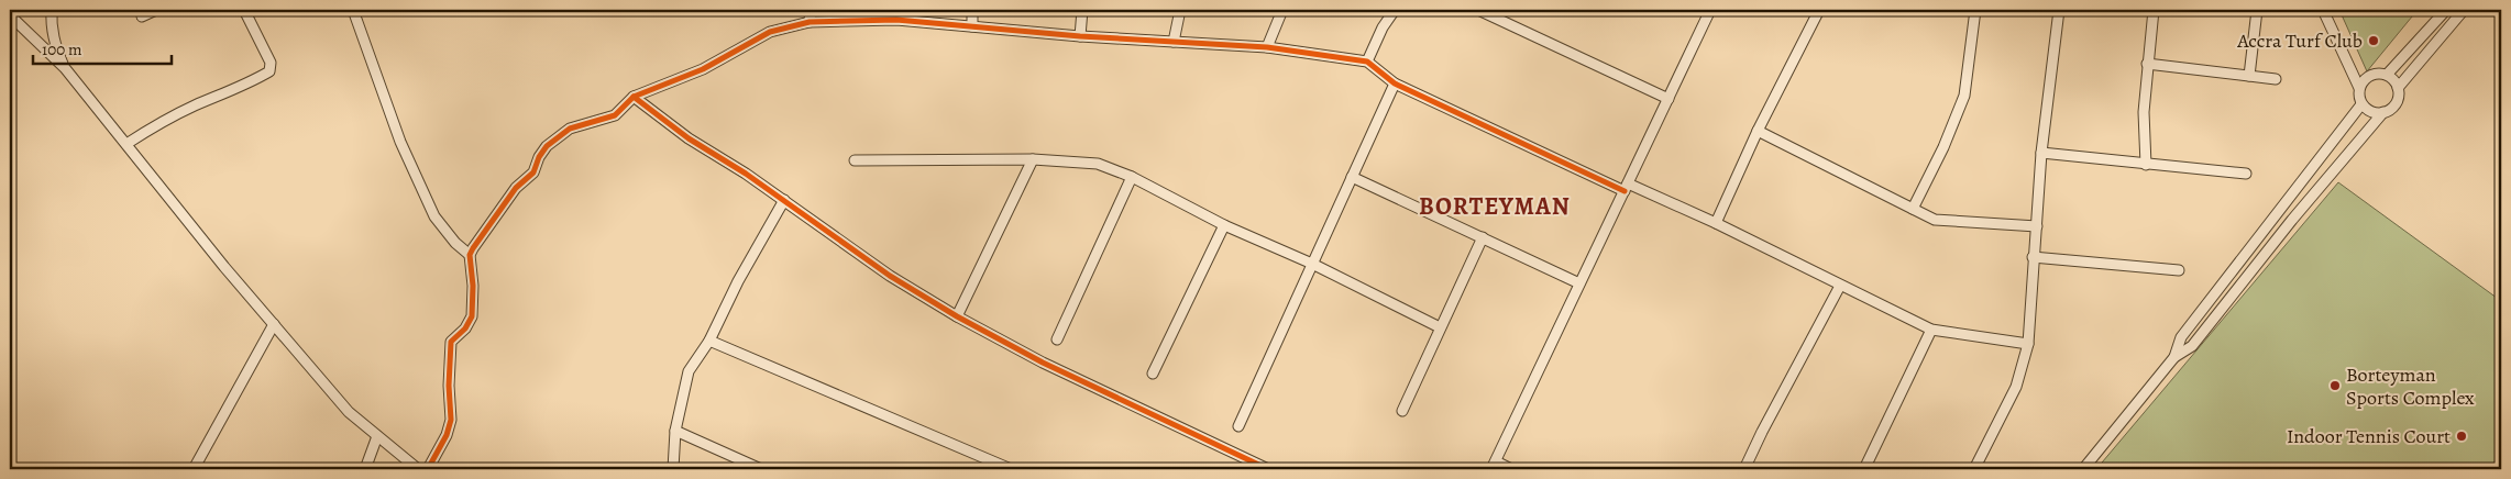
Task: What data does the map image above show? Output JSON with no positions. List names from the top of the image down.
{
  "districts": ["BORTEYMAN"],
  "places": ["Accra Turf Club", "Borteyman Sports Complex", "Indoor Tennis Court"],
  "scale_bar": "100 m"
}
